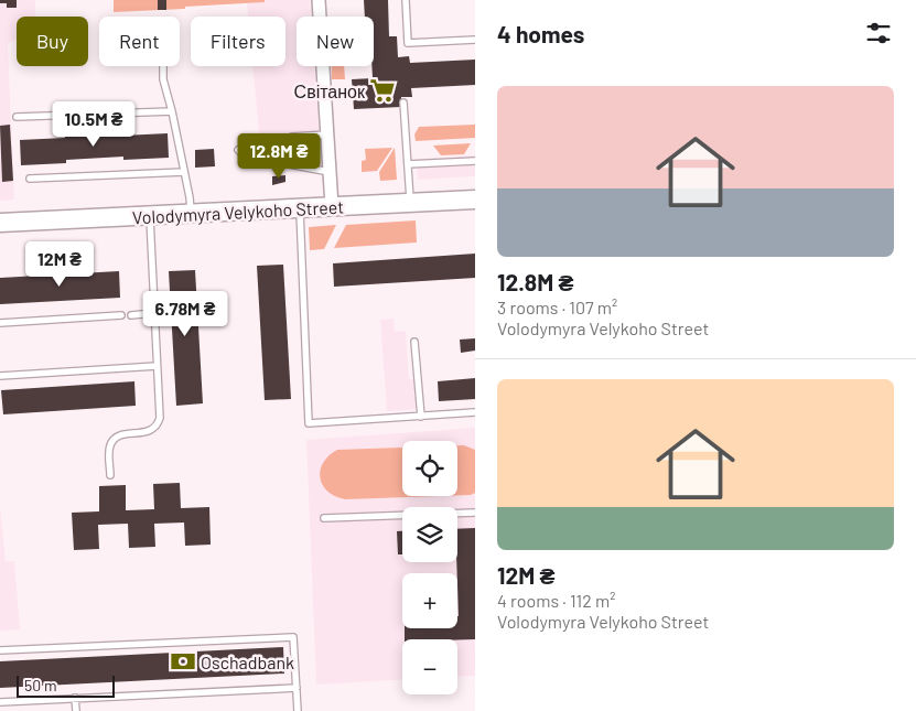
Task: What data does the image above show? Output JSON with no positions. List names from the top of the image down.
{
  "streets": {
    "street": ["Volodymyra Velykoho Street"]
  },
  "places": {
    "supermarket": ["Світанок"],
    "bank": ["Oschadbank"]
  },
  "scale_bar": "50 m",
  "page": {
    "heading": "4 homes",
    "chip": [
      "Buy",
      "Rent",
      "Filters",
      "New"
    ],
    "list": [
      {
        "name": "12.8M ₴",
        "note": "3 rooms · 107 m² · Volodymyra Velykoho Street"
      },
      {
        "name": "12M ₴",
        "note": "4 rooms · 112 m² · Volodymyra Velykoho Street"
      }
    ],
    "price": [
      "10.5M ₴",
      "12.8M ₴",
      "12M ₴",
      "6.78M ₴"
    ],
    "map_buttons": ["+", "−"],
    "scale": "50 m"
  }
}
